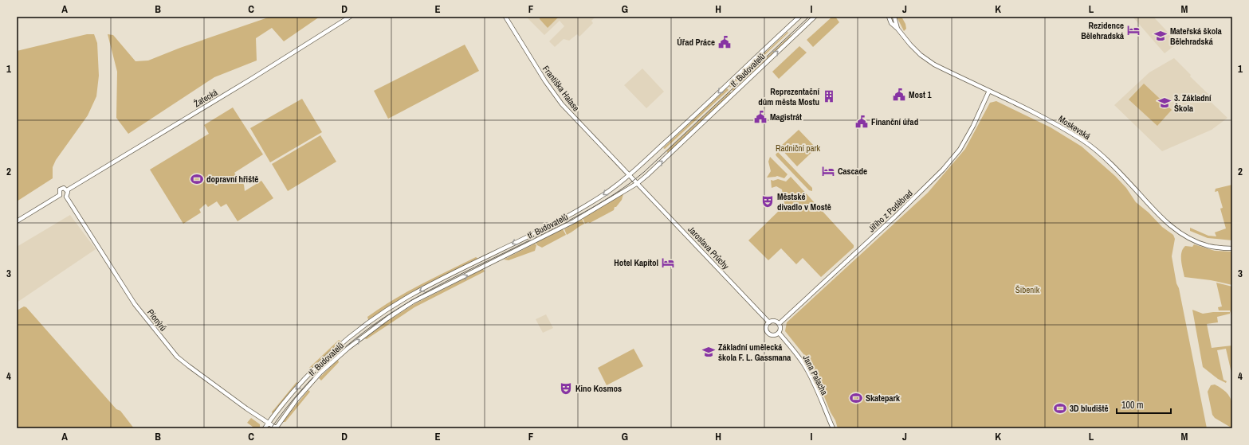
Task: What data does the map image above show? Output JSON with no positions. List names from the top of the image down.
{
  "streets": {
    "street": [
      "tř. Budovatelů",
      "Františka Halase",
      "Žatecká",
      "Moskevská",
      "Jiřího z Poděbrad",
      "Jaroslava Průchy",
      "Pionýrů",
      "Jana Palacha"
    ]
  },
  "crossings": [
    ["tř. Budovatelů", "Františka Halase"],
    ["tř. Budovatelů", "Jaroslava Průchy"],
    ["tř. Budovatelů", "Pionýrů"],
    ["Františka Halase", "Jaroslava Průchy"],
    ["Žatecká", "Pionýrů"],
    ["Moskevská", "Jiřího z Poděbrad"],
    ["Jiřího z Poděbrad", "Jaroslava Průchy"],
    ["Jiřího z Poděbrad", "Jana Palacha"],
    ["Jaroslava Průchy", "Jana Palacha"]
  ],
  "parks": ["Radniční park", "Šibeník"],
  "places": {
    "hotel": ["Rezidence Bělehradská", "Cascade", "Hotel Kapitol"],
    "school or university": ["Mateřská škola Bělehradská", "3. Základní Škola", "Základní umělecká škola F. L. Gassmana"],
    "public building": [
      "Úřad Práce",
      "Most 1",
      "Magistrát",
      "Finanční úřad"
    ],
    "building": ["Reprezentační dům města Mostu"],
    "sports": ["dopravní hřiště", "Skatepark", "3D bludiště"],
    "theatre": ["Městské divadlo v Mostě", "Kino Kosmos"]
  },
  "scale_bar": "100 m",
  "grid": {
    "columns": [
      "A",
      "B",
      "C",
      "D",
      "E",
      "F",
      "G",
      "H",
      "I",
      "J",
      "K",
      "L",
      "M"
    ],
    "rows": [
      "1",
      "2",
      "3",
      "4"
    ]
  }
}
